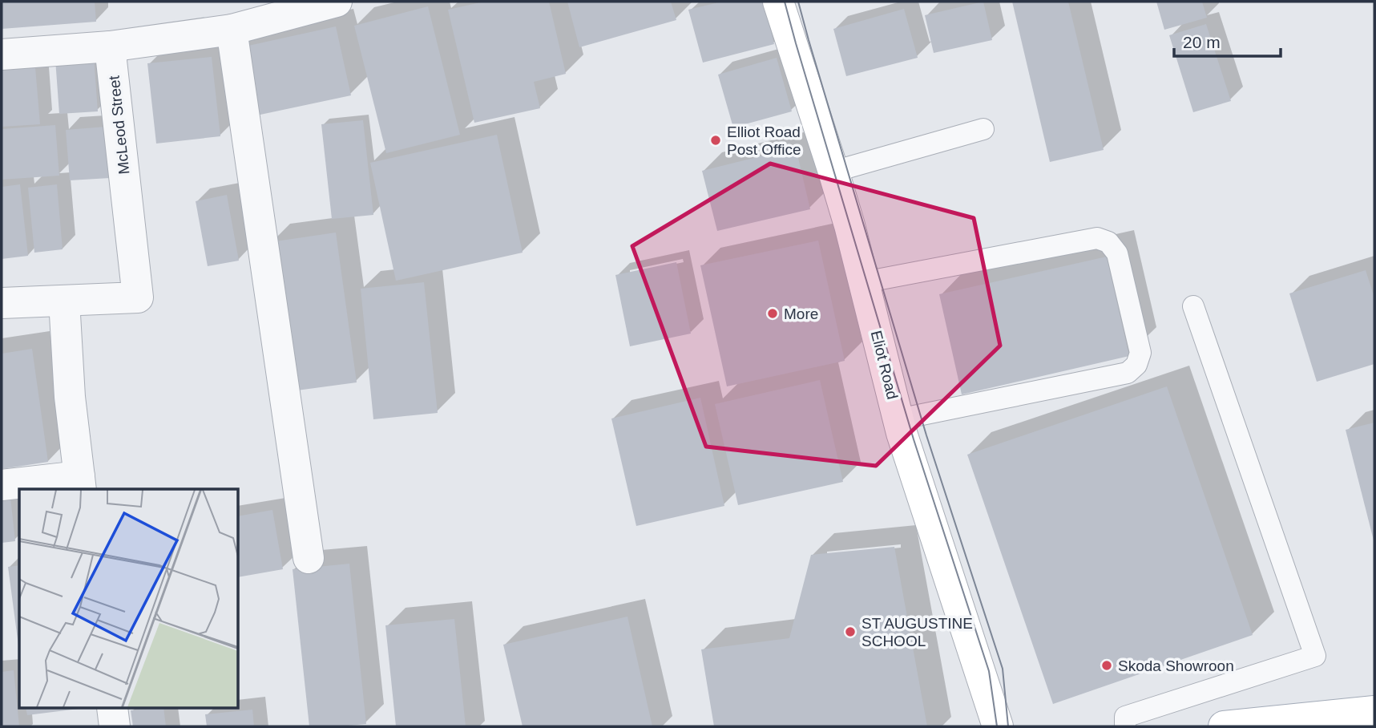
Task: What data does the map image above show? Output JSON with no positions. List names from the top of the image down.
{
  "streets": {
    "street": ["McLeod Street", "Eliot Road"]
  },
  "places": [
    "Elliot Road Post Office",
    "More",
    "ST AUGUSTINE SCHOOL",
    "Skoda Showroon"
  ],
  "scale_bar": "20 m"
}
